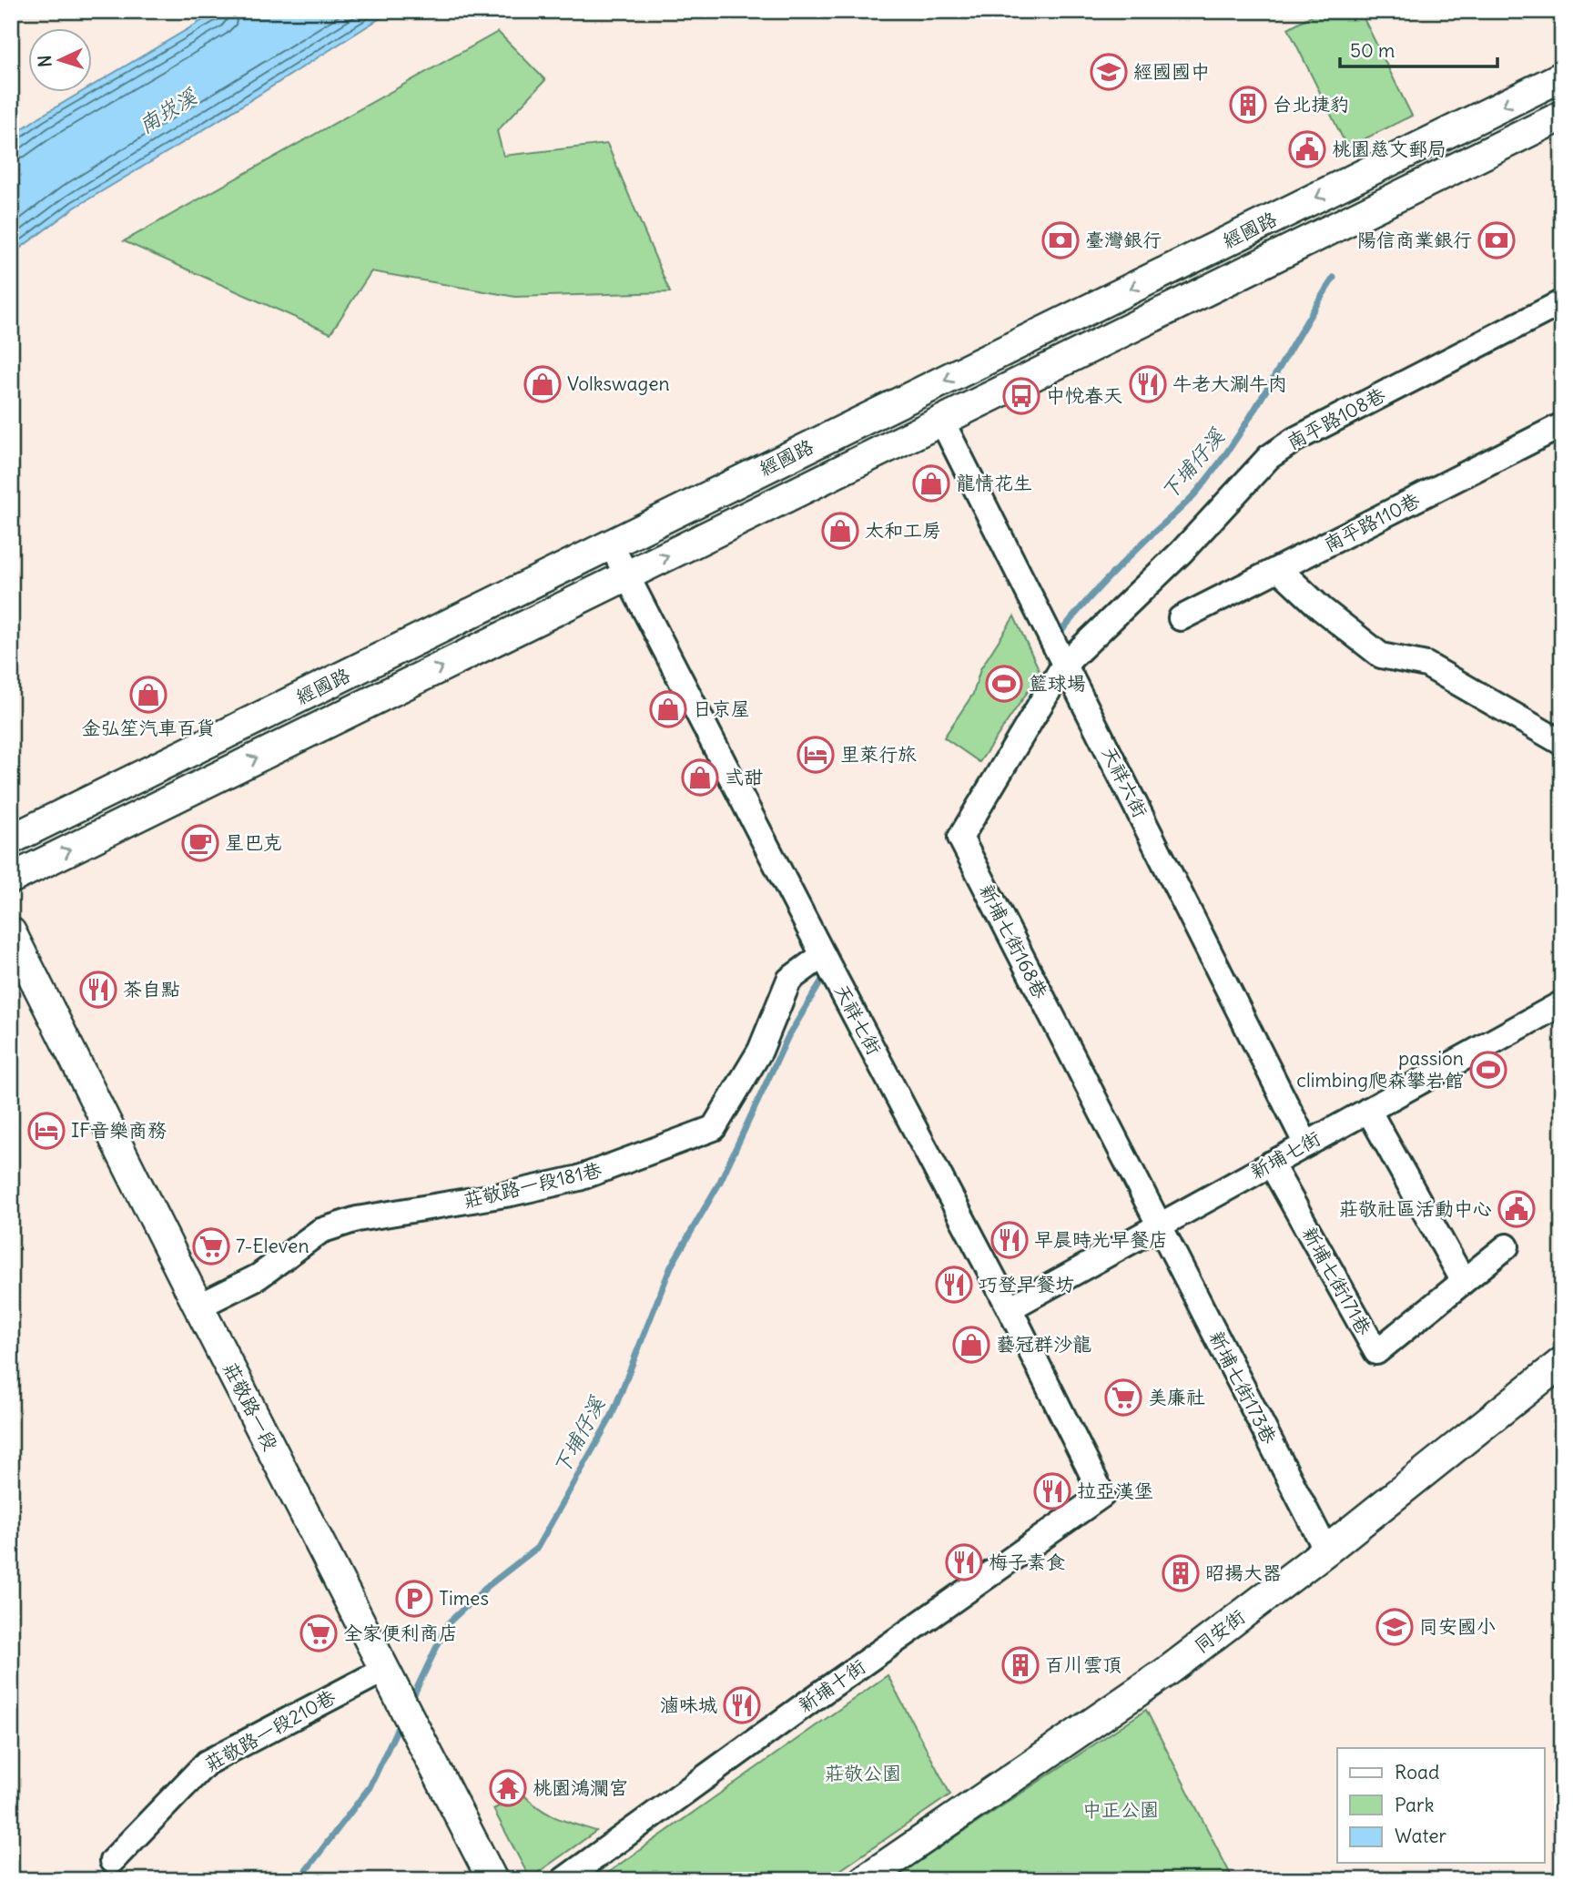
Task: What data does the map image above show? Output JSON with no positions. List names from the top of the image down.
{
  "streets": {
    "street": [
      "經國路",
      "南平路108巷",
      "南平路110巷",
      "天祥六街",
      "新埔七街168巷",
      "天祥七街",
      "新埔七街",
      "莊敬路一段181巷",
      "新埔七街171巷",
      "新埔七街173巷",
      "莊敬路一段",
      "同安街",
      "新埔十街",
      "莊敬路一段210巷"
    ]
  },
  "crossings": [
    ["經國路", "天祥六街"],
    ["經國路", "天祥七街"],
    ["南平路108巷", "天祥六街"],
    ["南平路108巷", "新埔七街168巷"],
    ["天祥六街", "新埔七街168巷"],
    ["天祥六街", "新埔七街"],
    ["新埔七街168巷", "新埔七街"],
    ["新埔七街168巷", "新埔七街173巷"],
    ["天祥七街", "新埔七街"],
    ["天祥七街", "莊敬路一段181巷"],
    ["天祥七街", "新埔十街"],
    ["新埔七街", "新埔七街171巷"],
    ["新埔七街", "新埔七街173巷"],
    ["莊敬路一段181巷", "莊敬路一段"],
    ["新埔七街173巷", "同安街"],
    ["莊敬路一段", "莊敬路一段210巷"]
  ],
  "water": ["南崁溪", "下埔仔溪"],
  "parks": ["莊敬公園", "中正公園"],
  "places": {
    "school or university": ["經國國中", "同安國小"],
    "building": ["台北捷豹", "昭揚大器", "百川雲頂"],
    "public building": ["桃園慈文郵局", "莊敬社區活動中心"],
    "bank": ["臺灣銀行", "陽信商業銀行"],
    "shop": [
      "Volkswagen",
      "龍情花生",
      "太和工房",
      "金弘笙汽車百貨",
      "日京屋",
      "弎甜",
      "藝冠群沙龍"
    ],
    "restaurant": [
      "牛老大涮牛肉",
      "茶自點",
      "早晨時光早餐店",
      "巧登早餐坊",
      "拉亞漢堡",
      "梅子素食",
      "滷味城"
    ],
    "bus stop": ["中悅春天"],
    "sports": ["籃球場", "passion climbing爬森攀岩館"],
    "hotel": ["里萊行旅", "IF音樂商務"],
    "cafe": ["星巴克"],
    "supermarket": ["7-Eleven", "美廉社", "全家便利商店"],
    "parking": ["Times"],
    "temple": ["桃園鴻瀾宮"]
  },
  "legend": ["Road", "Park", "Water"],
  "scale_bar": "50 m",
  "north": "left"
}
